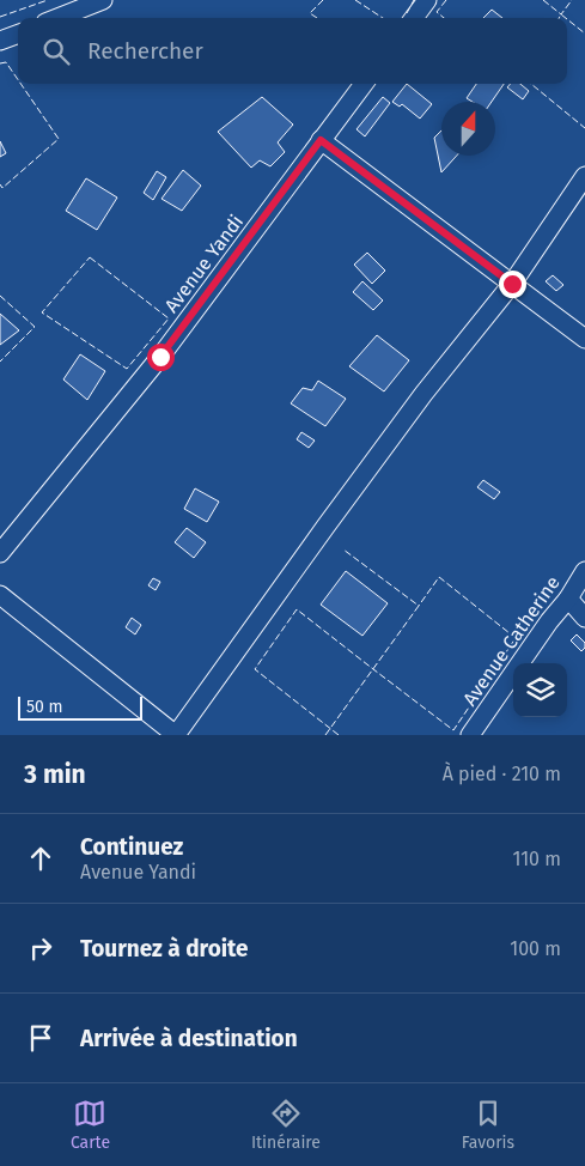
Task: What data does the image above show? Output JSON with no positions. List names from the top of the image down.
{
  "streets": {
    "street": ["Avenue Yandi", "Avenue Catherine"]
  },
  "scale_bar": "50 m",
  "north": "top",
  "page": {
    "search": "Rechercher",
    "scale": "50 m",
    "heading": ["3 min", "À pied · 210 m"],
    "list": [
      ["Continuez", "Avenue Yandi", "110 m"],
      ["Tournez à droite", "100 m"],
      "Arrivée à destination"
    ],
    "nav": ["Carte", "Itinéraire", "Favoris"]
  }
}
